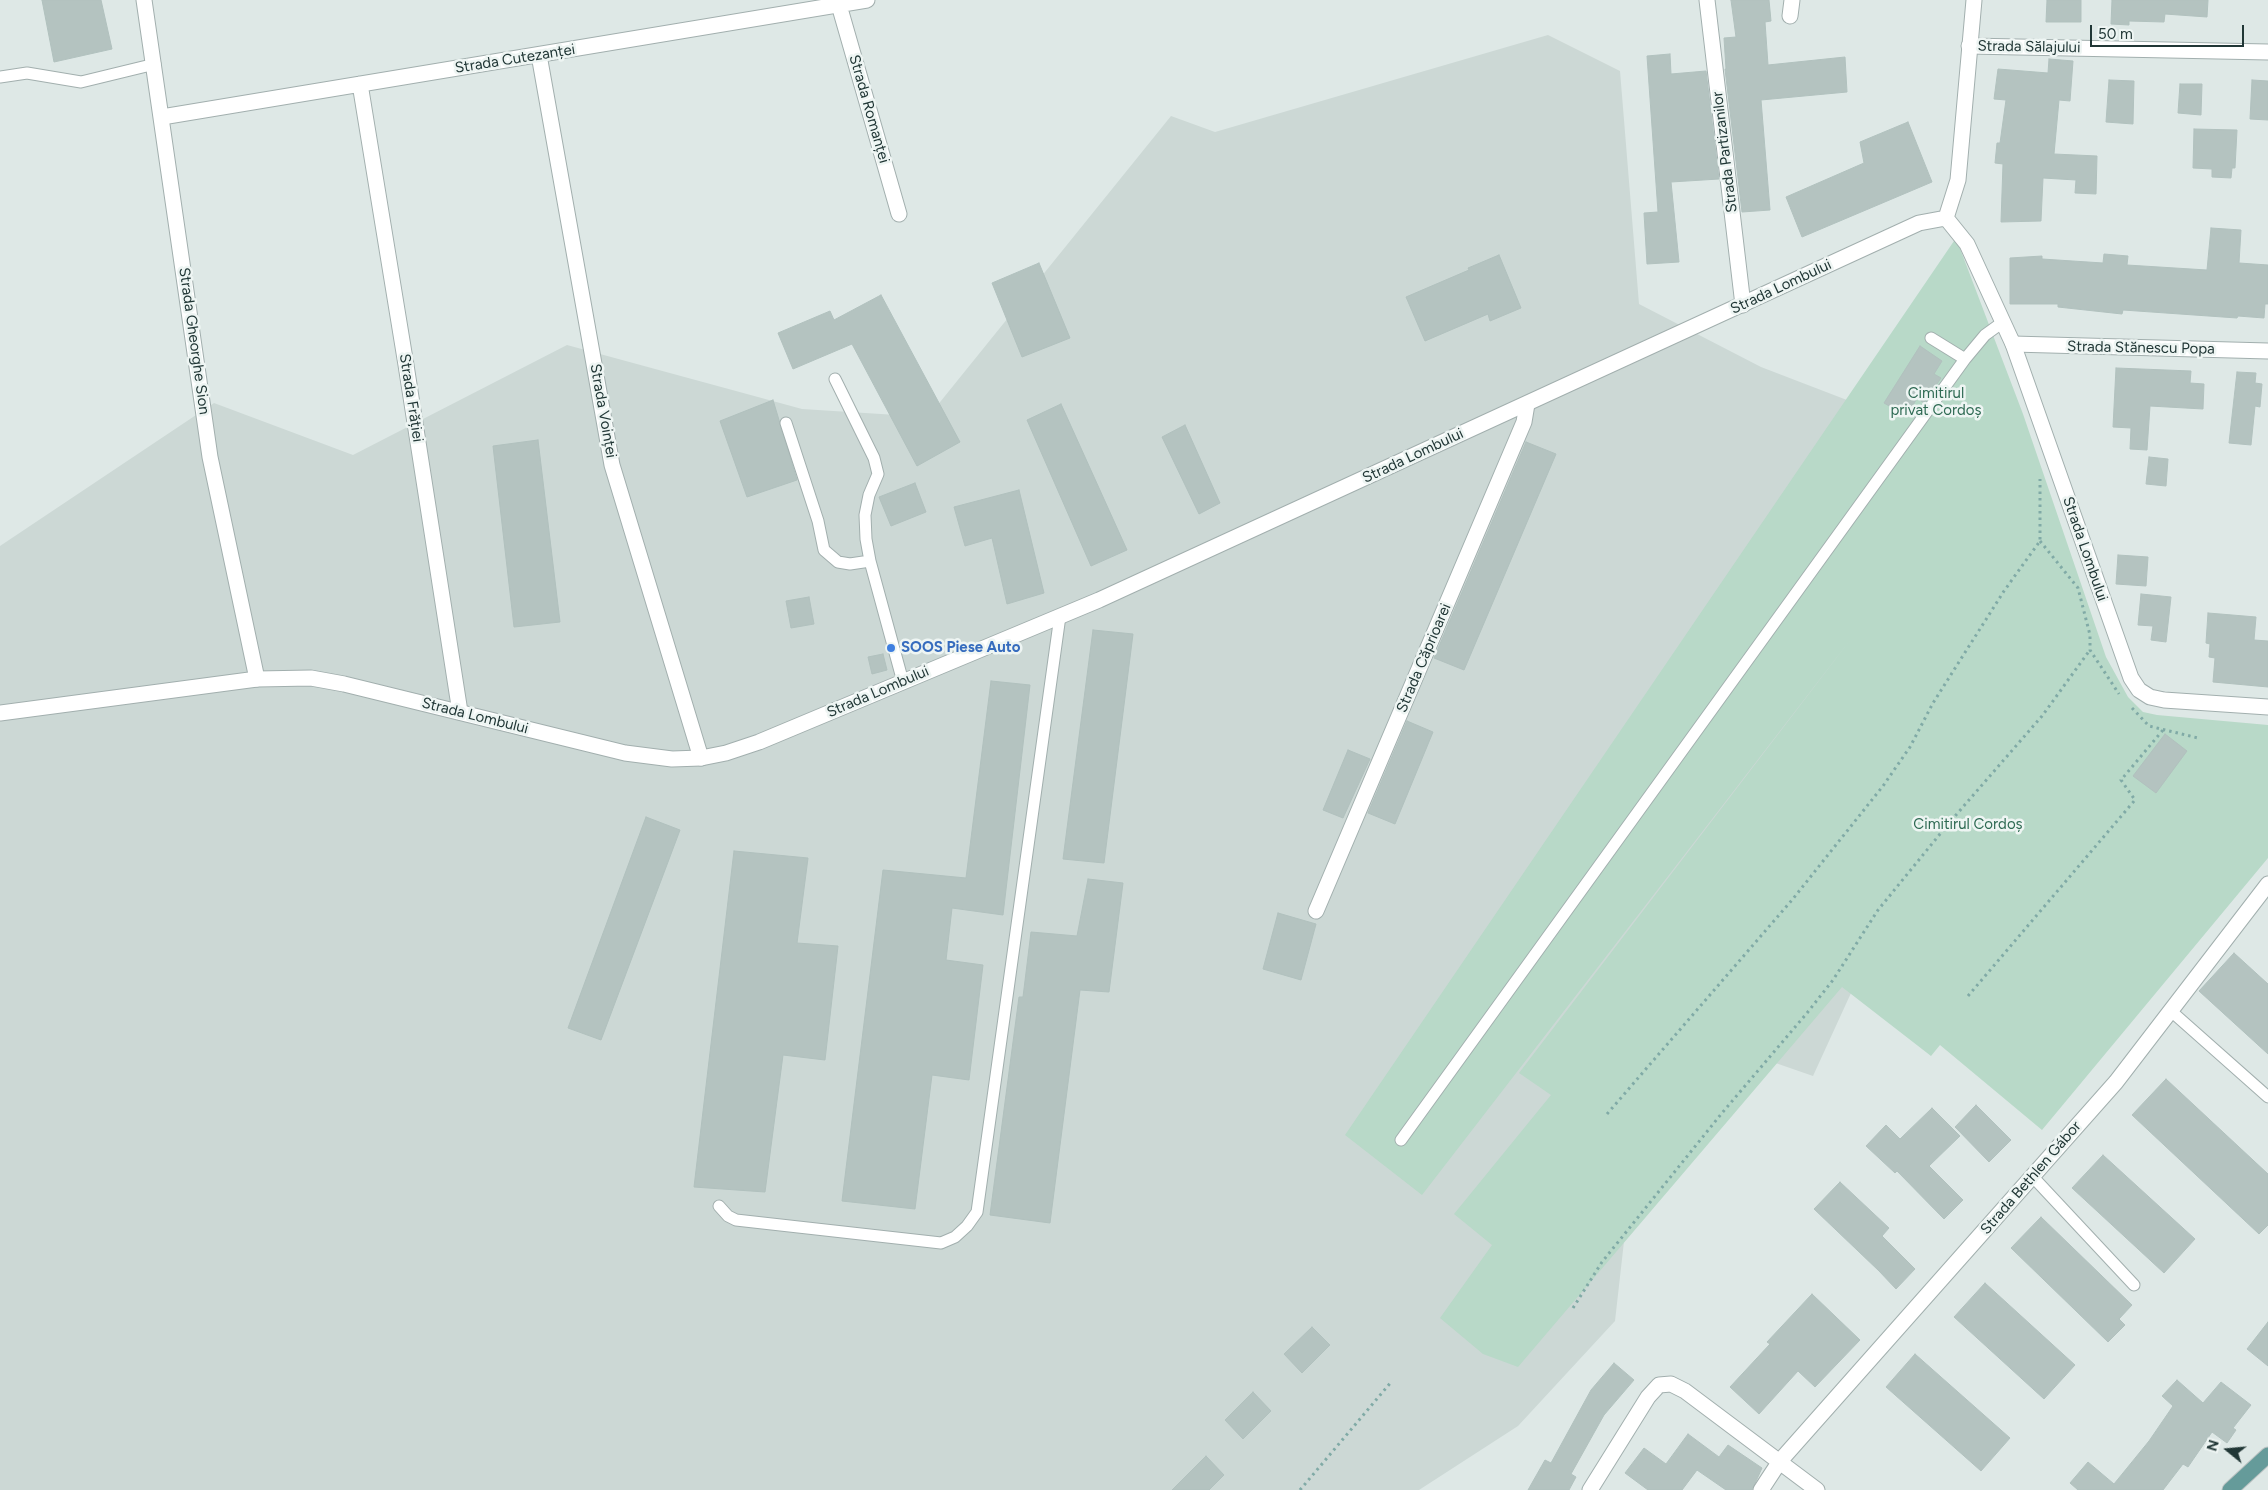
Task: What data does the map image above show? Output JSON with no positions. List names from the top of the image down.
{
  "streets": {
    "street": [
      "Strada Sălajului",
      "Strada Cutezanței",
      "Strada Romanței",
      "Strada Partizanilor",
      "Strada Lombului",
      "Strada Gheorghe Sion",
      "Strada Stănescu Popa",
      "Strada Frăției",
      "Strada Voinței",
      "Strada Căprioarei",
      "Strada Bethlen Gábor"
    ]
  },
  "crossings": [
    ["Strada Cutezanței", "Strada Romanței"],
    ["Strada Cutezanței", "Strada Gheorghe Sion"],
    ["Strada Cutezanței", "Strada Frăției"],
    ["Strada Cutezanței", "Strada Voinței"],
    ["Strada Partizanilor", "Strada Lombului"],
    ["Strada Lombului", "Strada Gheorghe Sion"],
    ["Strada Lombului", "Strada Stănescu Popa"],
    ["Strada Lombului", "Strada Frăției"],
    ["Strada Lombului", "Strada Voinței"],
    ["Strada Lombului", "Strada Căprioarei"]
  ],
  "parks": ["Cimitirul privat Cordoș", "Cimitirul Cordoș"],
  "places": ["SOOS Piese Auto"],
  "scale_bar": "50 m",
  "north": "left"
}
